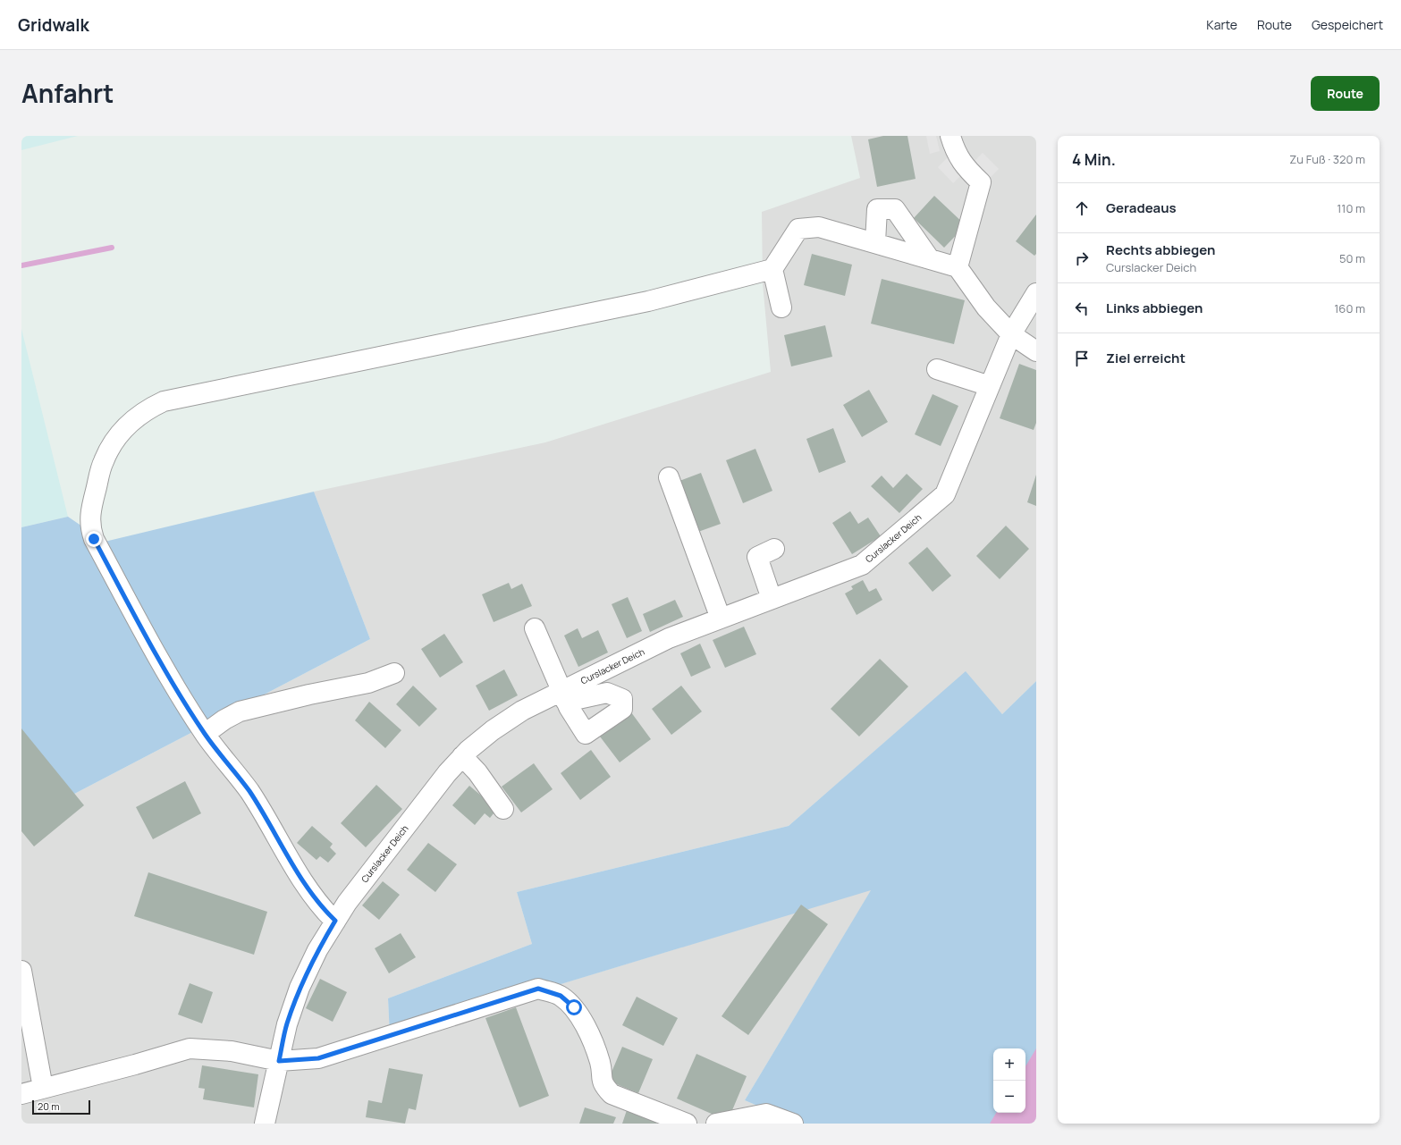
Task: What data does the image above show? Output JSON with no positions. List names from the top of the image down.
{
  "streets": {
    "street": ["Curslacker Deich"]
  },
  "scale_bar": "20 m",
  "page": {
    "header": "Gridwalk",
    "nav": ["Karte", "Route", "Gespeichert"],
    "title": "Anfahrt",
    "buttons": "Route",
    "heading": ["4 Min.", "Zu Fuß · 320 m"],
    "list": [
      ["Geradeaus", "110 m"],
      ["Rechts abbiegen", "Curslacker Deich", "50 m"],
      ["Links abbiegen", "160 m"],
      "Ziel erreicht"
    ],
    "map_buttons": ["+", "−"],
    "scale": "20 m"
  }
}
